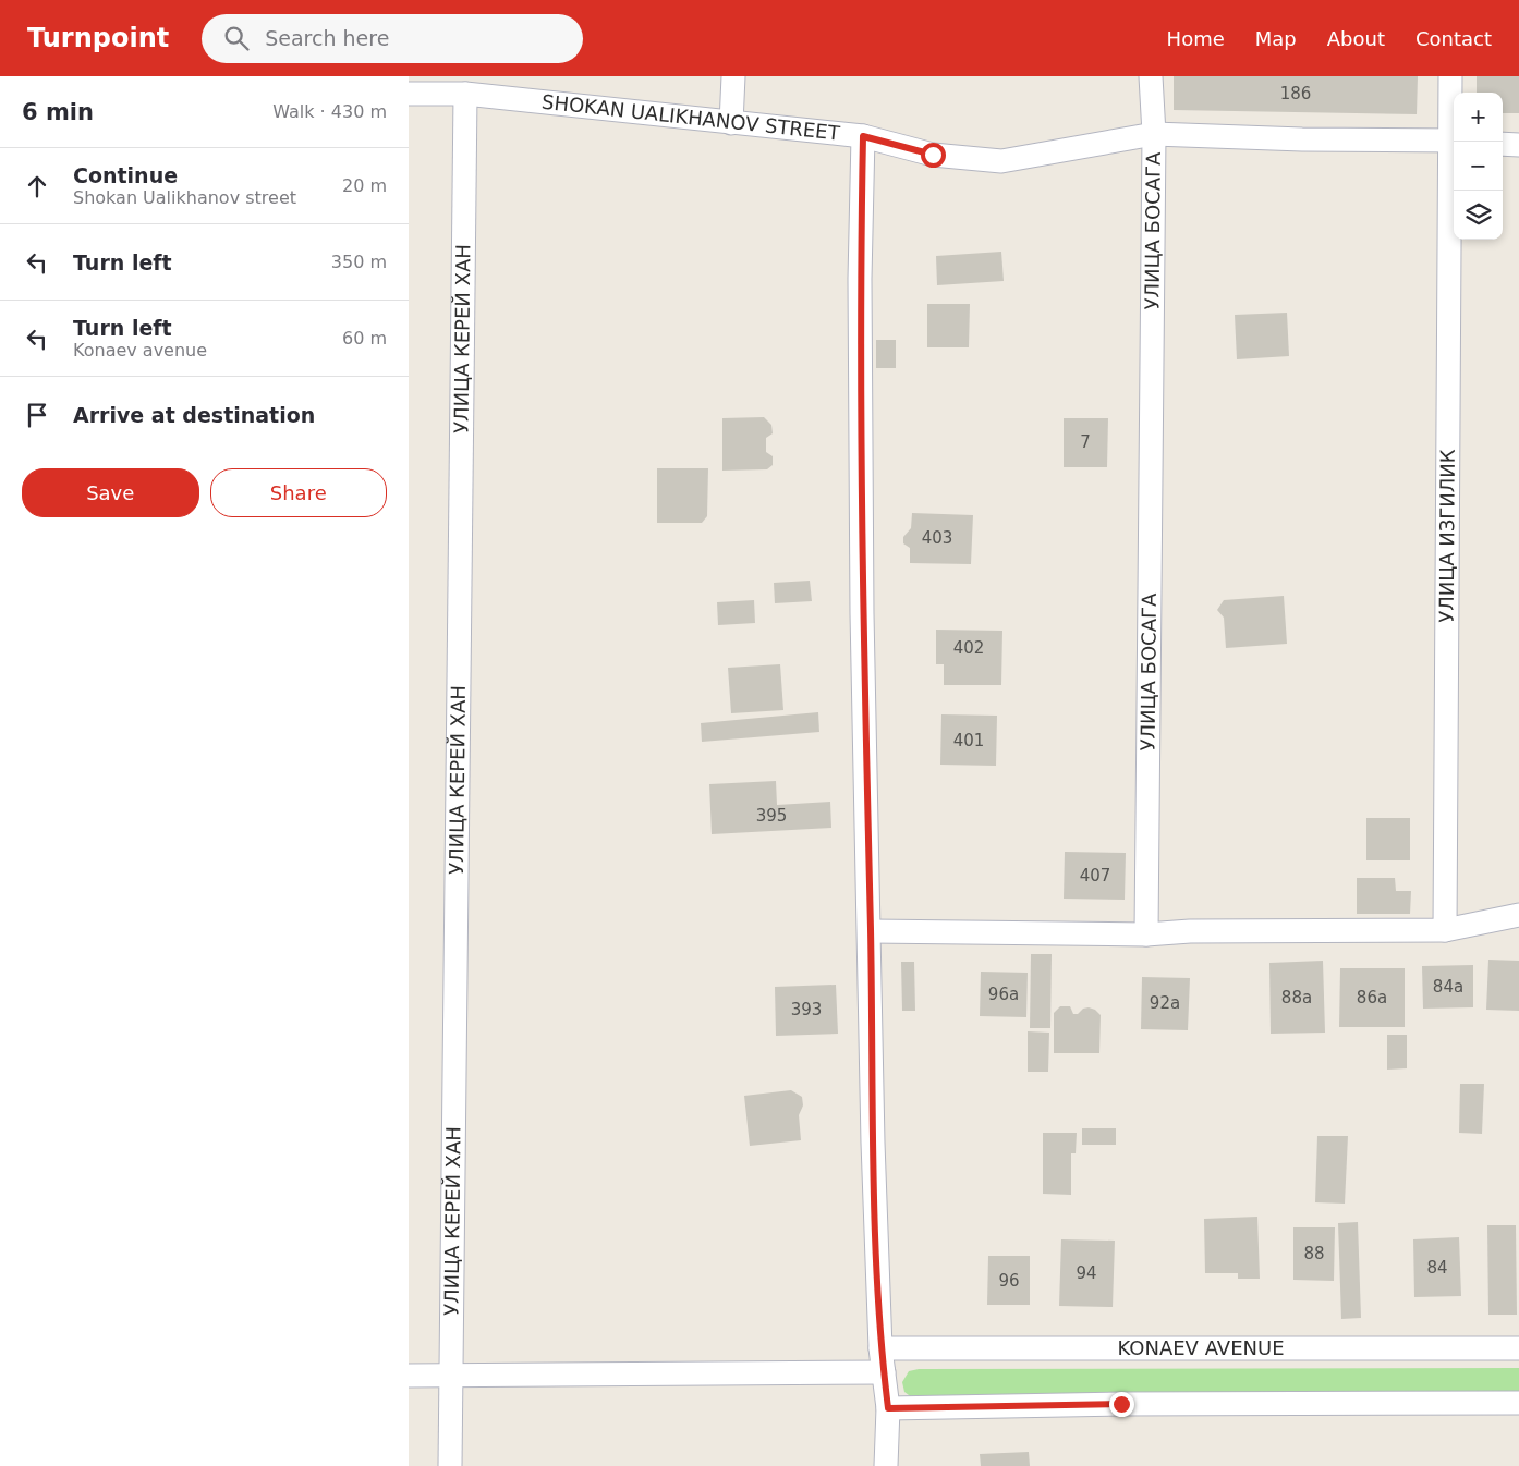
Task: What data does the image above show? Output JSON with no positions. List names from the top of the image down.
{
  "streets": {
    "street": [
      "SHOKAN UALIKHANOV STREET",
      "УЛИЦА БОСАГА",
      "УЛИЦА КЕРЕЙ ХАН",
      "УЛИЦА ИЗГИЛИК",
      "KONAEV AVENUE"
    ]
  },
  "crossings": [
    ["SHOKAN UALIKHANOV STREET", "УЛИЦА БОСАГА"],
    ["SHOKAN UALIKHANOV STREET", "УЛИЦА КЕРЕЙ ХАН"],
    ["SHOKAN UALIKHANOV STREET", "УЛИЦА ИЗГИЛИК"]
  ],
  "house_numbers": [
    "186",
    "7",
    "403",
    "402",
    "401",
    "395",
    "407",
    "84а",
    "96а",
    "88а",
    "86а",
    "92а",
    "393",
    "88",
    "84",
    "94",
    "96"
  ],
  "page": {
    "header": "Turnpoint",
    "search": "Search here",
    "nav": [
      "Home",
      "Map",
      "About",
      "Contact"
    ],
    "heading": ["6 min", "Walk · 430 m"],
    "map_buttons": ["+", "−"],
    "list": [
      ["Continue", "Shokan Ualikhanov street", "20 m"],
      ["Turn left", "350 m"],
      ["Turn left", "Konaev avenue", "60 m"],
      "Arrive at destination"
    ],
    "buttons": ["Save", "Share"]
  }
}
